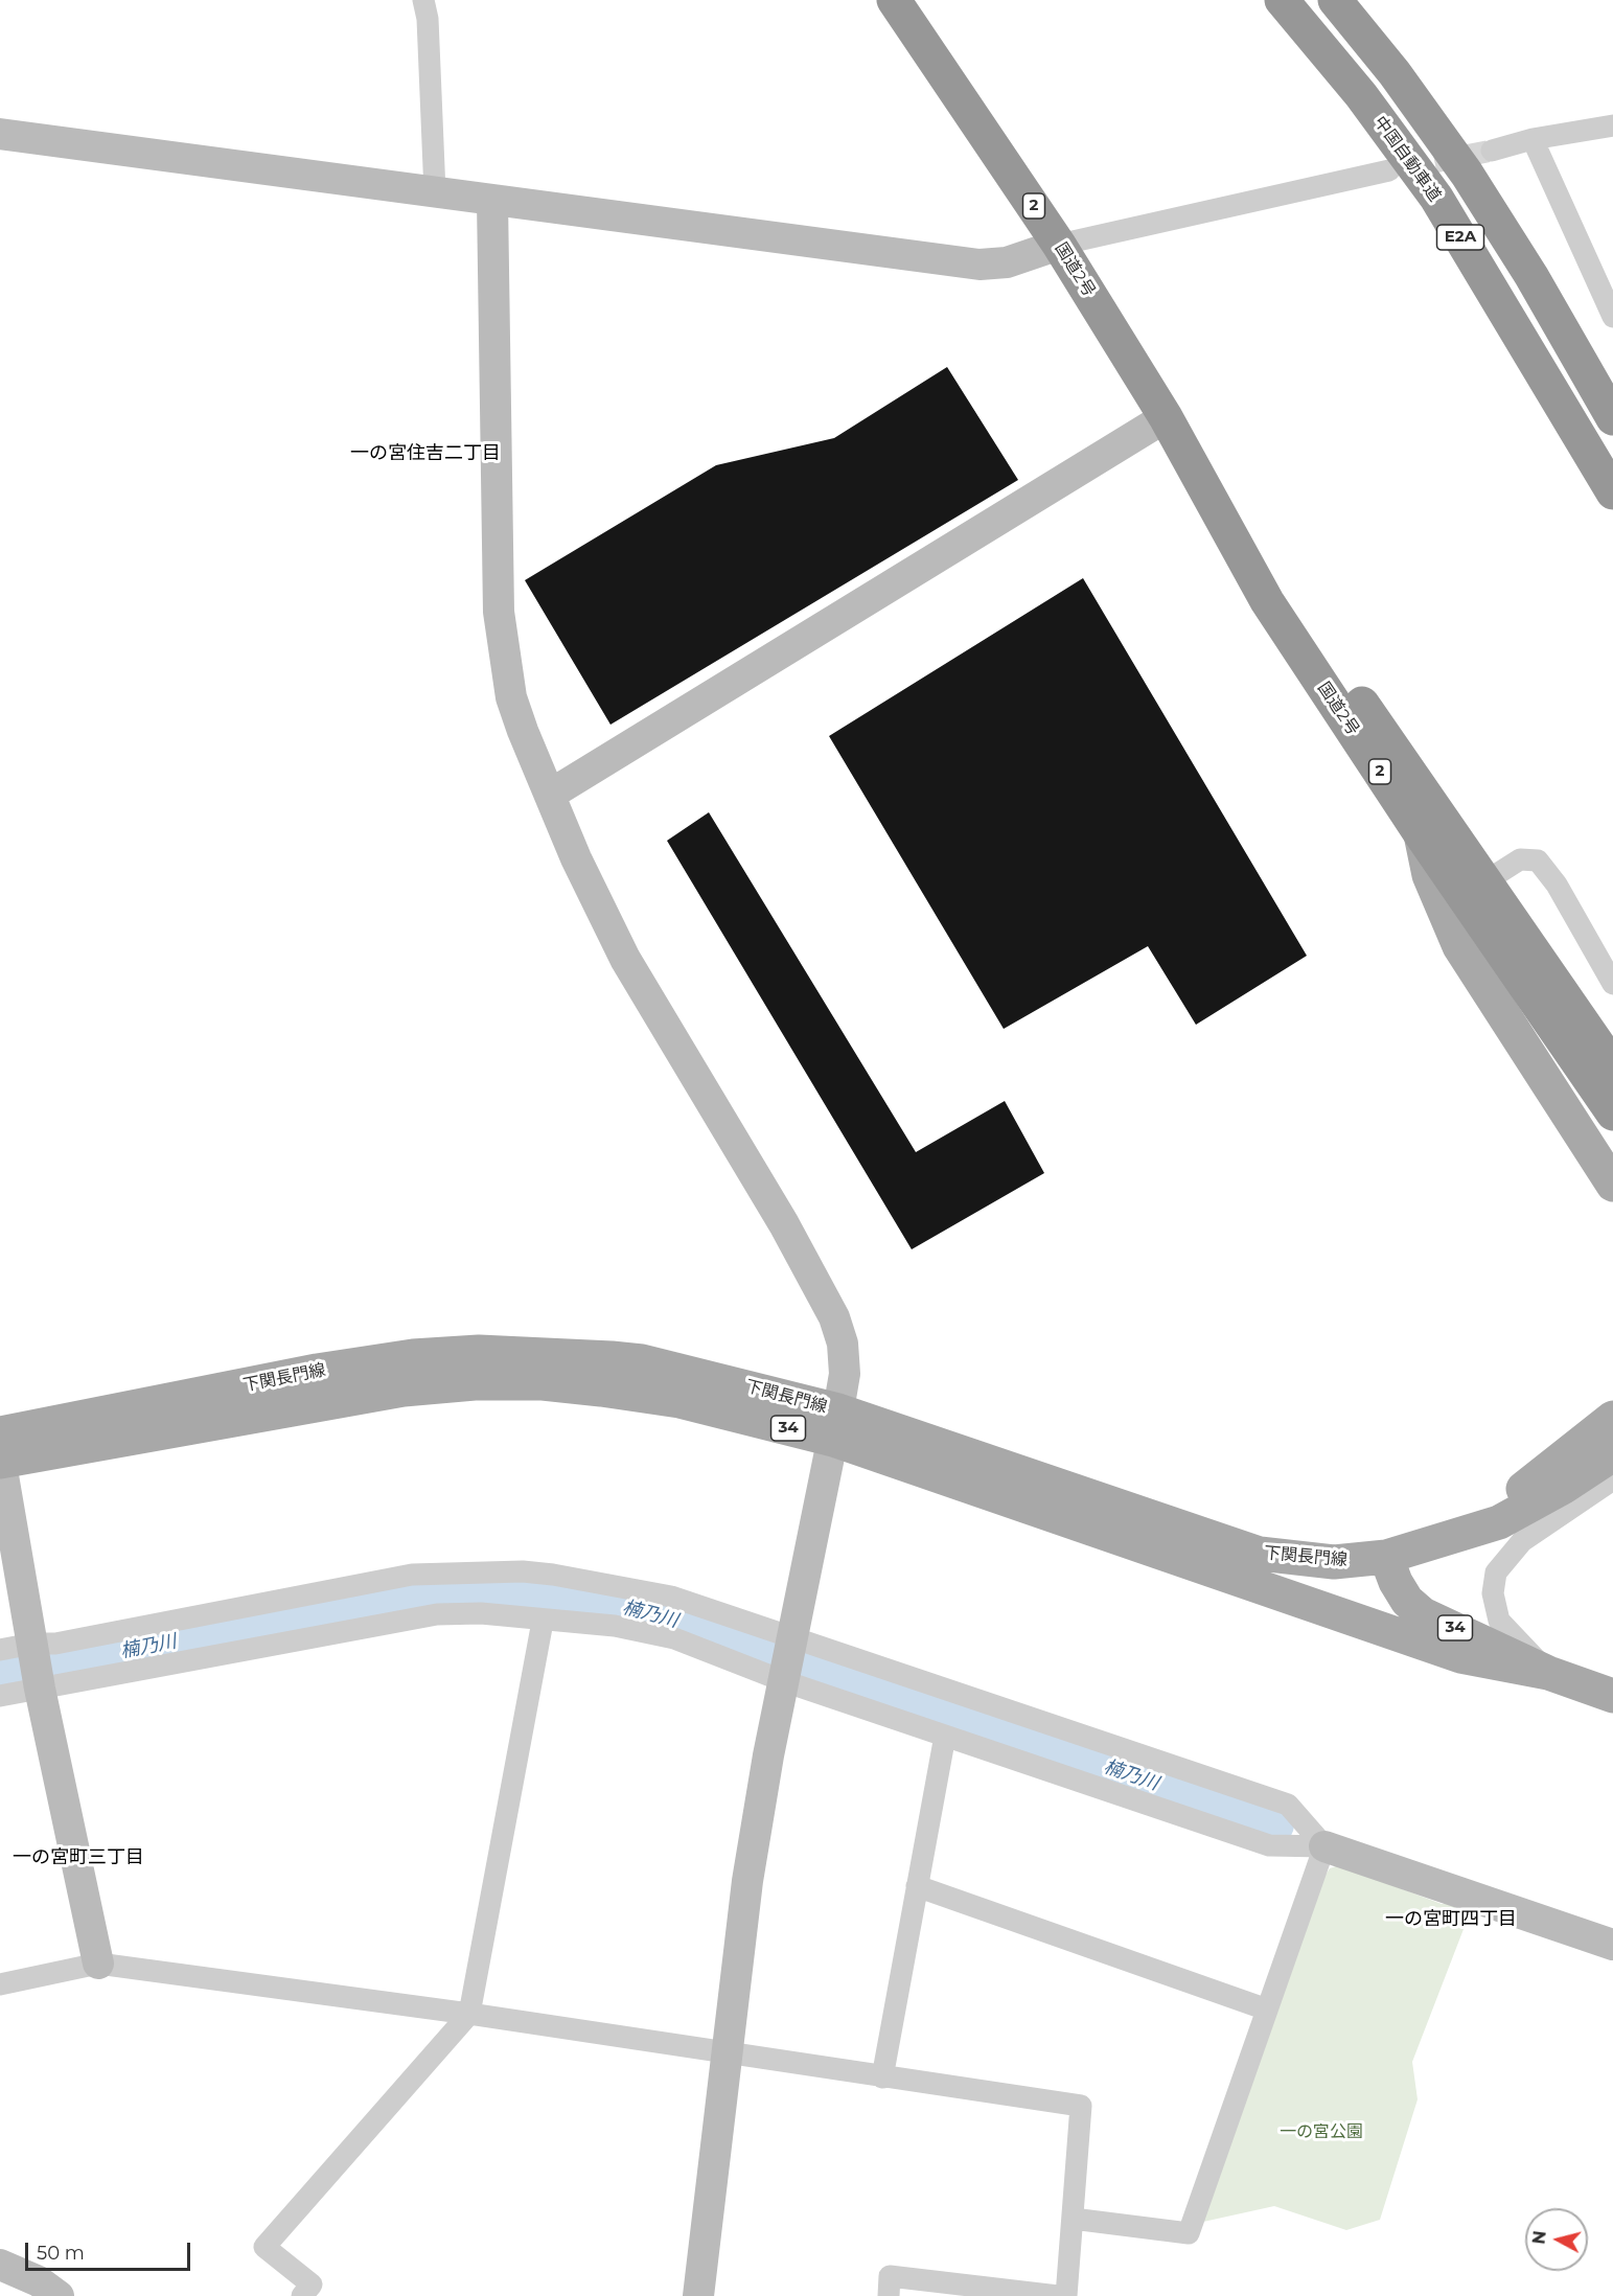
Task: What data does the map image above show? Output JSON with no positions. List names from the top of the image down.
{
  "streets": {
    "highway": [
      "中国自動車道",
      "2",
      "E2A",
      "国道2号"
    ],
    "main road": ["下関長門線", "34"]
  },
  "districts": ["一の宮住吉二丁目", "一の宮町三丁目", "一の宮町四丁目"],
  "water": ["楠乃川"],
  "parks": ["一の宮公園"],
  "scale_bar": "50 m",
  "north": "left"
}
